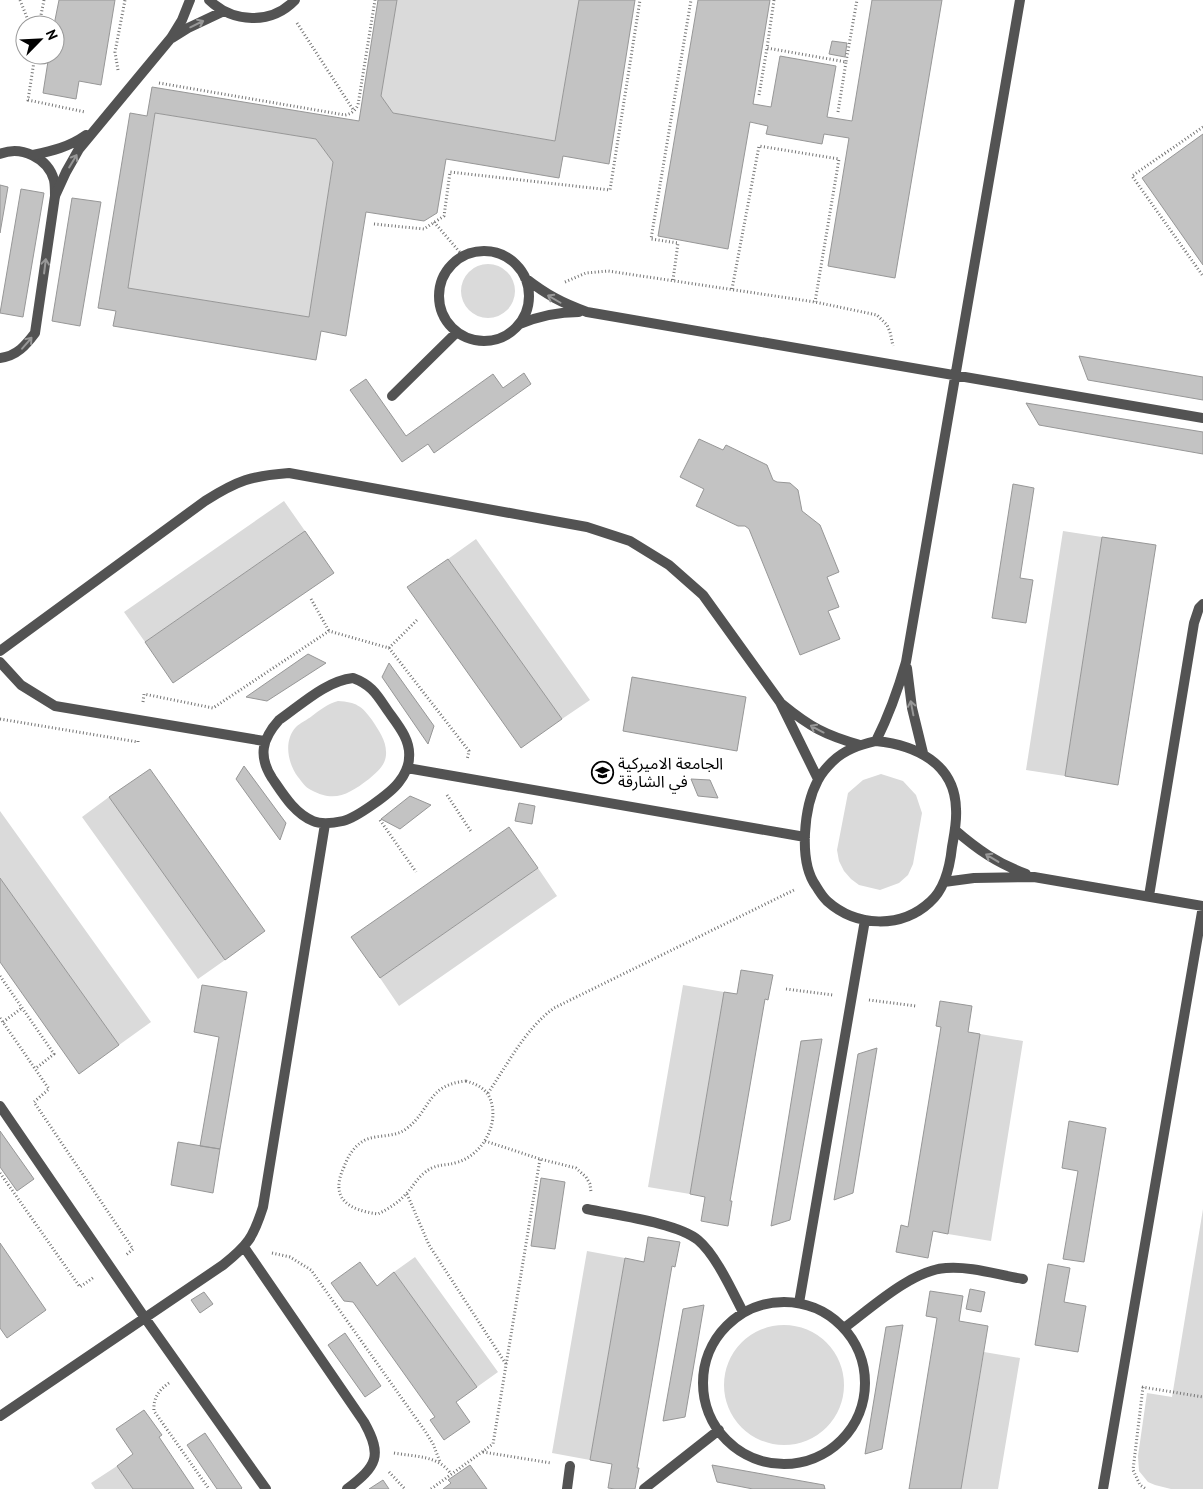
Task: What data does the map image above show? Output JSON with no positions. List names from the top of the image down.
{
  "places": {
    "school or university": ["الجامعة الاميركية في الشارقة"]
  },
  "north": "top right"
}
